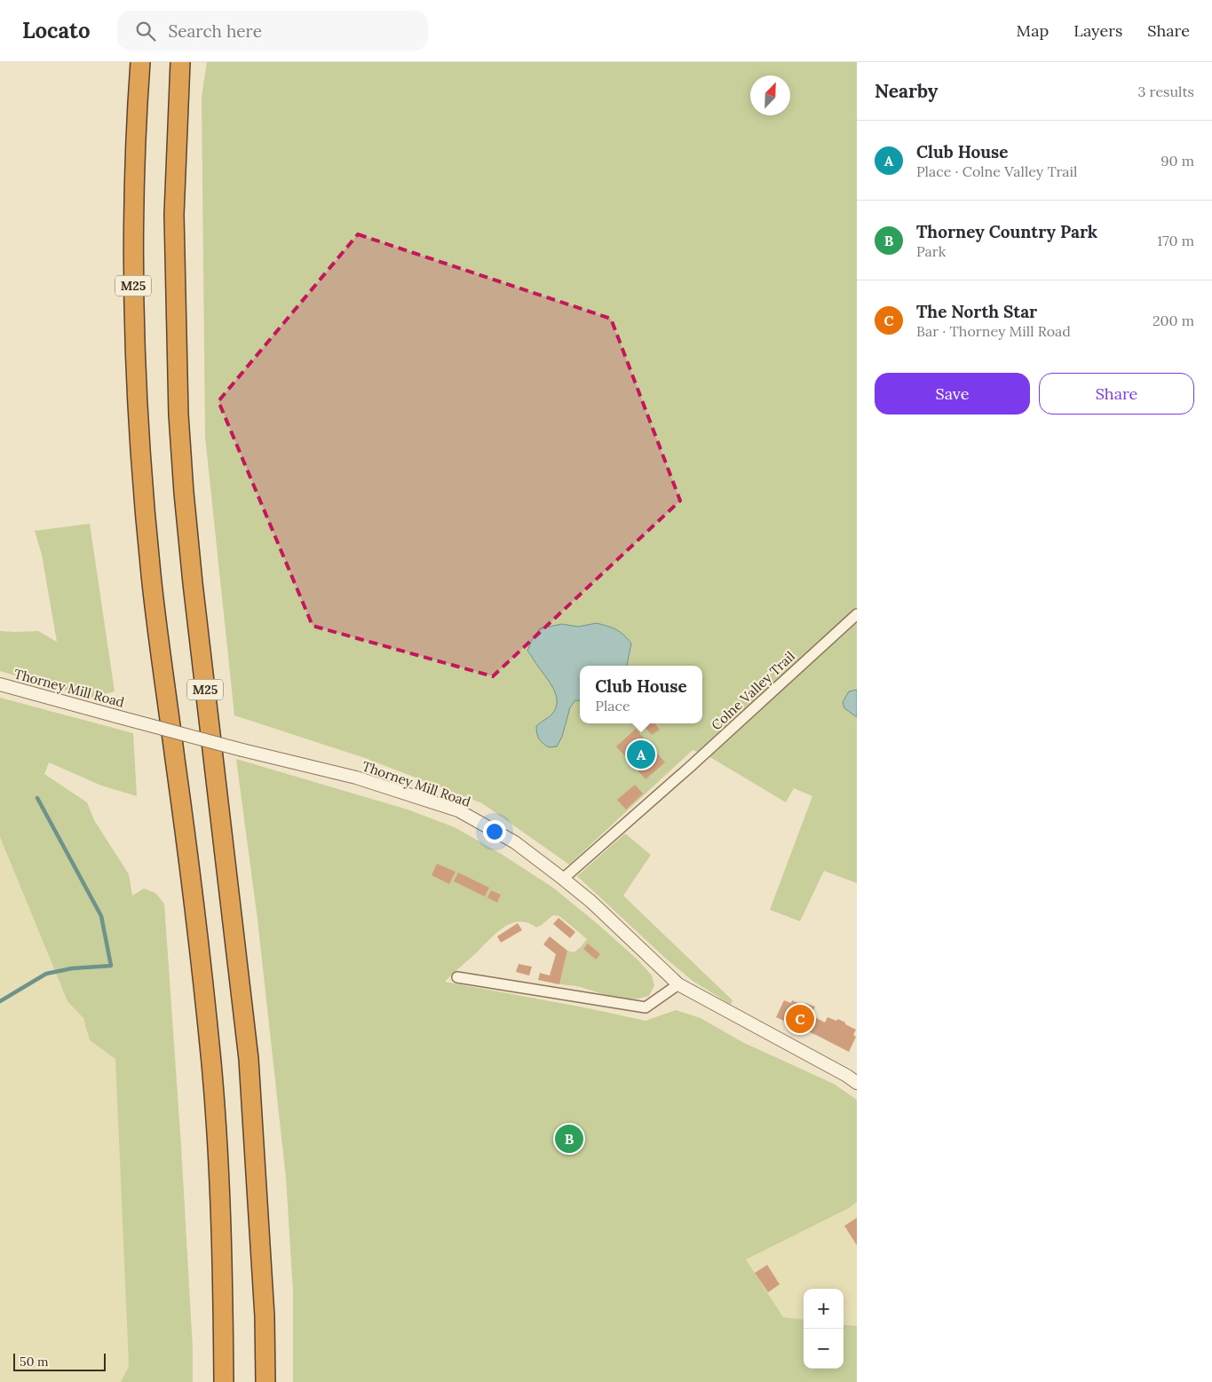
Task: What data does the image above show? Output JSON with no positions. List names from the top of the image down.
{
  "streets": {
    "highway": ["M25"],
    "street": ["Thorney Mill Road", "Colne Valley Trail"]
  },
  "crossings": [
    ["Thorney Mill Road", "Colne Valley Trail"]
  ],
  "scale_bar": "50 m",
  "north": "top right",
  "page": {
    "header": "Locato",
    "search": "Search here",
    "nav": ["Map", "Layers", "Share"],
    "heading": ["Nearby", "3 results"],
    "list": [
      {
        "mark": "A",
        "name": "Club House",
        "note": "Place · Colne Valley Trail",
        "value": "90 m"
      },
      {
        "mark": "B",
        "name": "Thorney Country Park",
        "note": "Park",
        "value": "170 m"
      },
      {
        "mark": "C",
        "name": "The North Star",
        "note": "Bar · Thorney Mill Road",
        "value": "200 m"
      }
    ],
    "buttons": ["Save", "Share"],
    "popup": ["Club House", "Place"],
    "pins": ["A", "C", "B"],
    "map_buttons": ["+", "−"],
    "scale": "50 m"
  }
}
